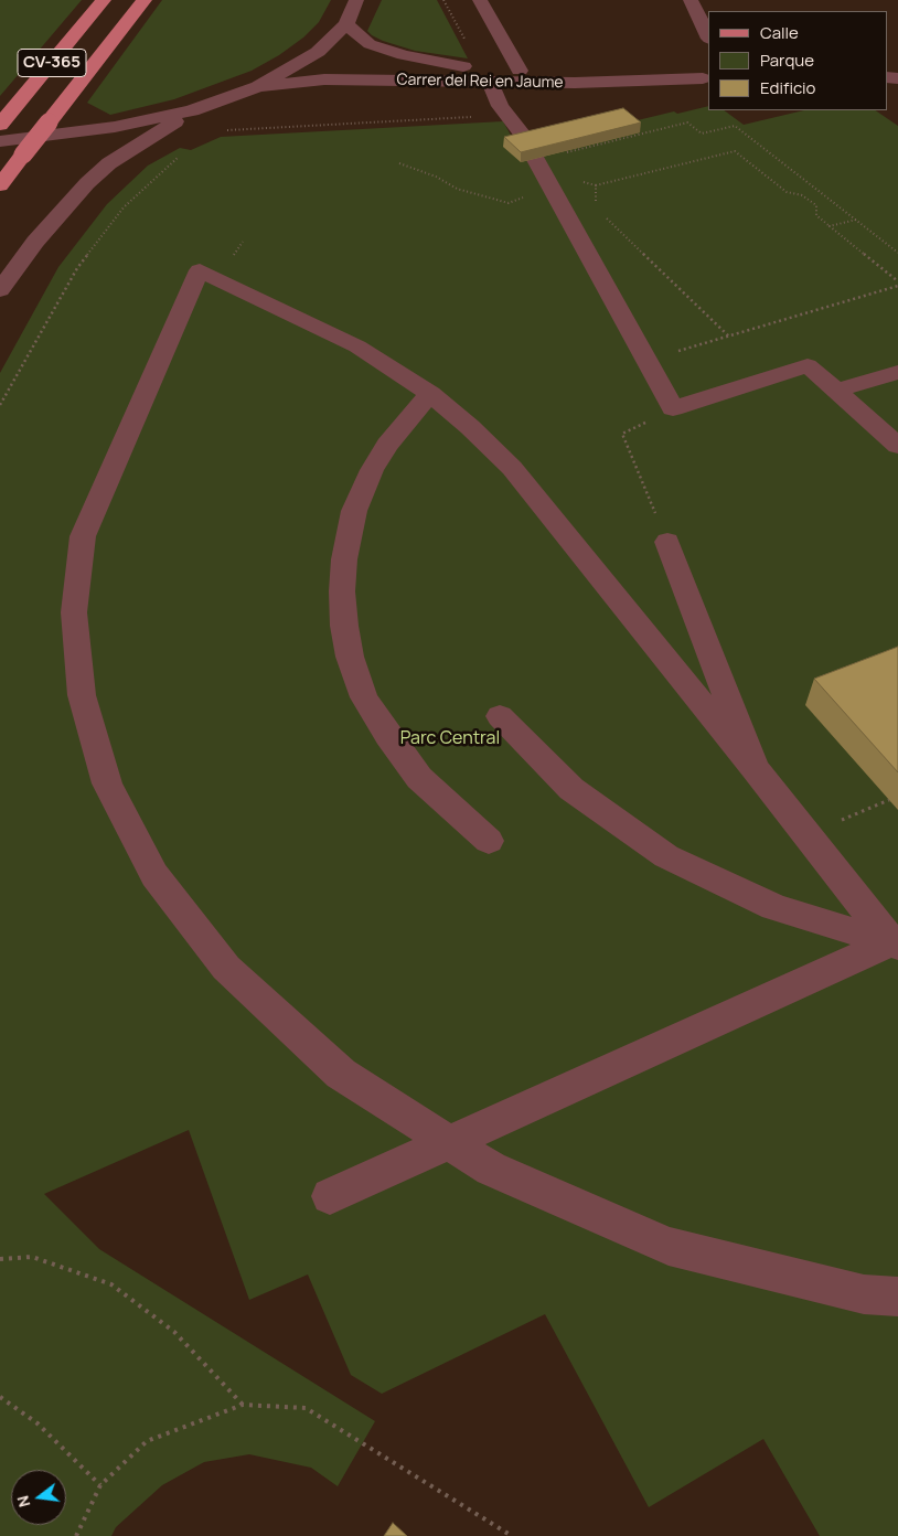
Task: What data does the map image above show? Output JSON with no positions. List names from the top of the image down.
{
  "streets": {
    "main road": ["CV-365"],
    "street": ["Carrer del Rei en Jaume"]
  },
  "parks": ["Parc Central"],
  "legend": ["Calle", "Parque", "Edificio"],
  "north": "left"
}
